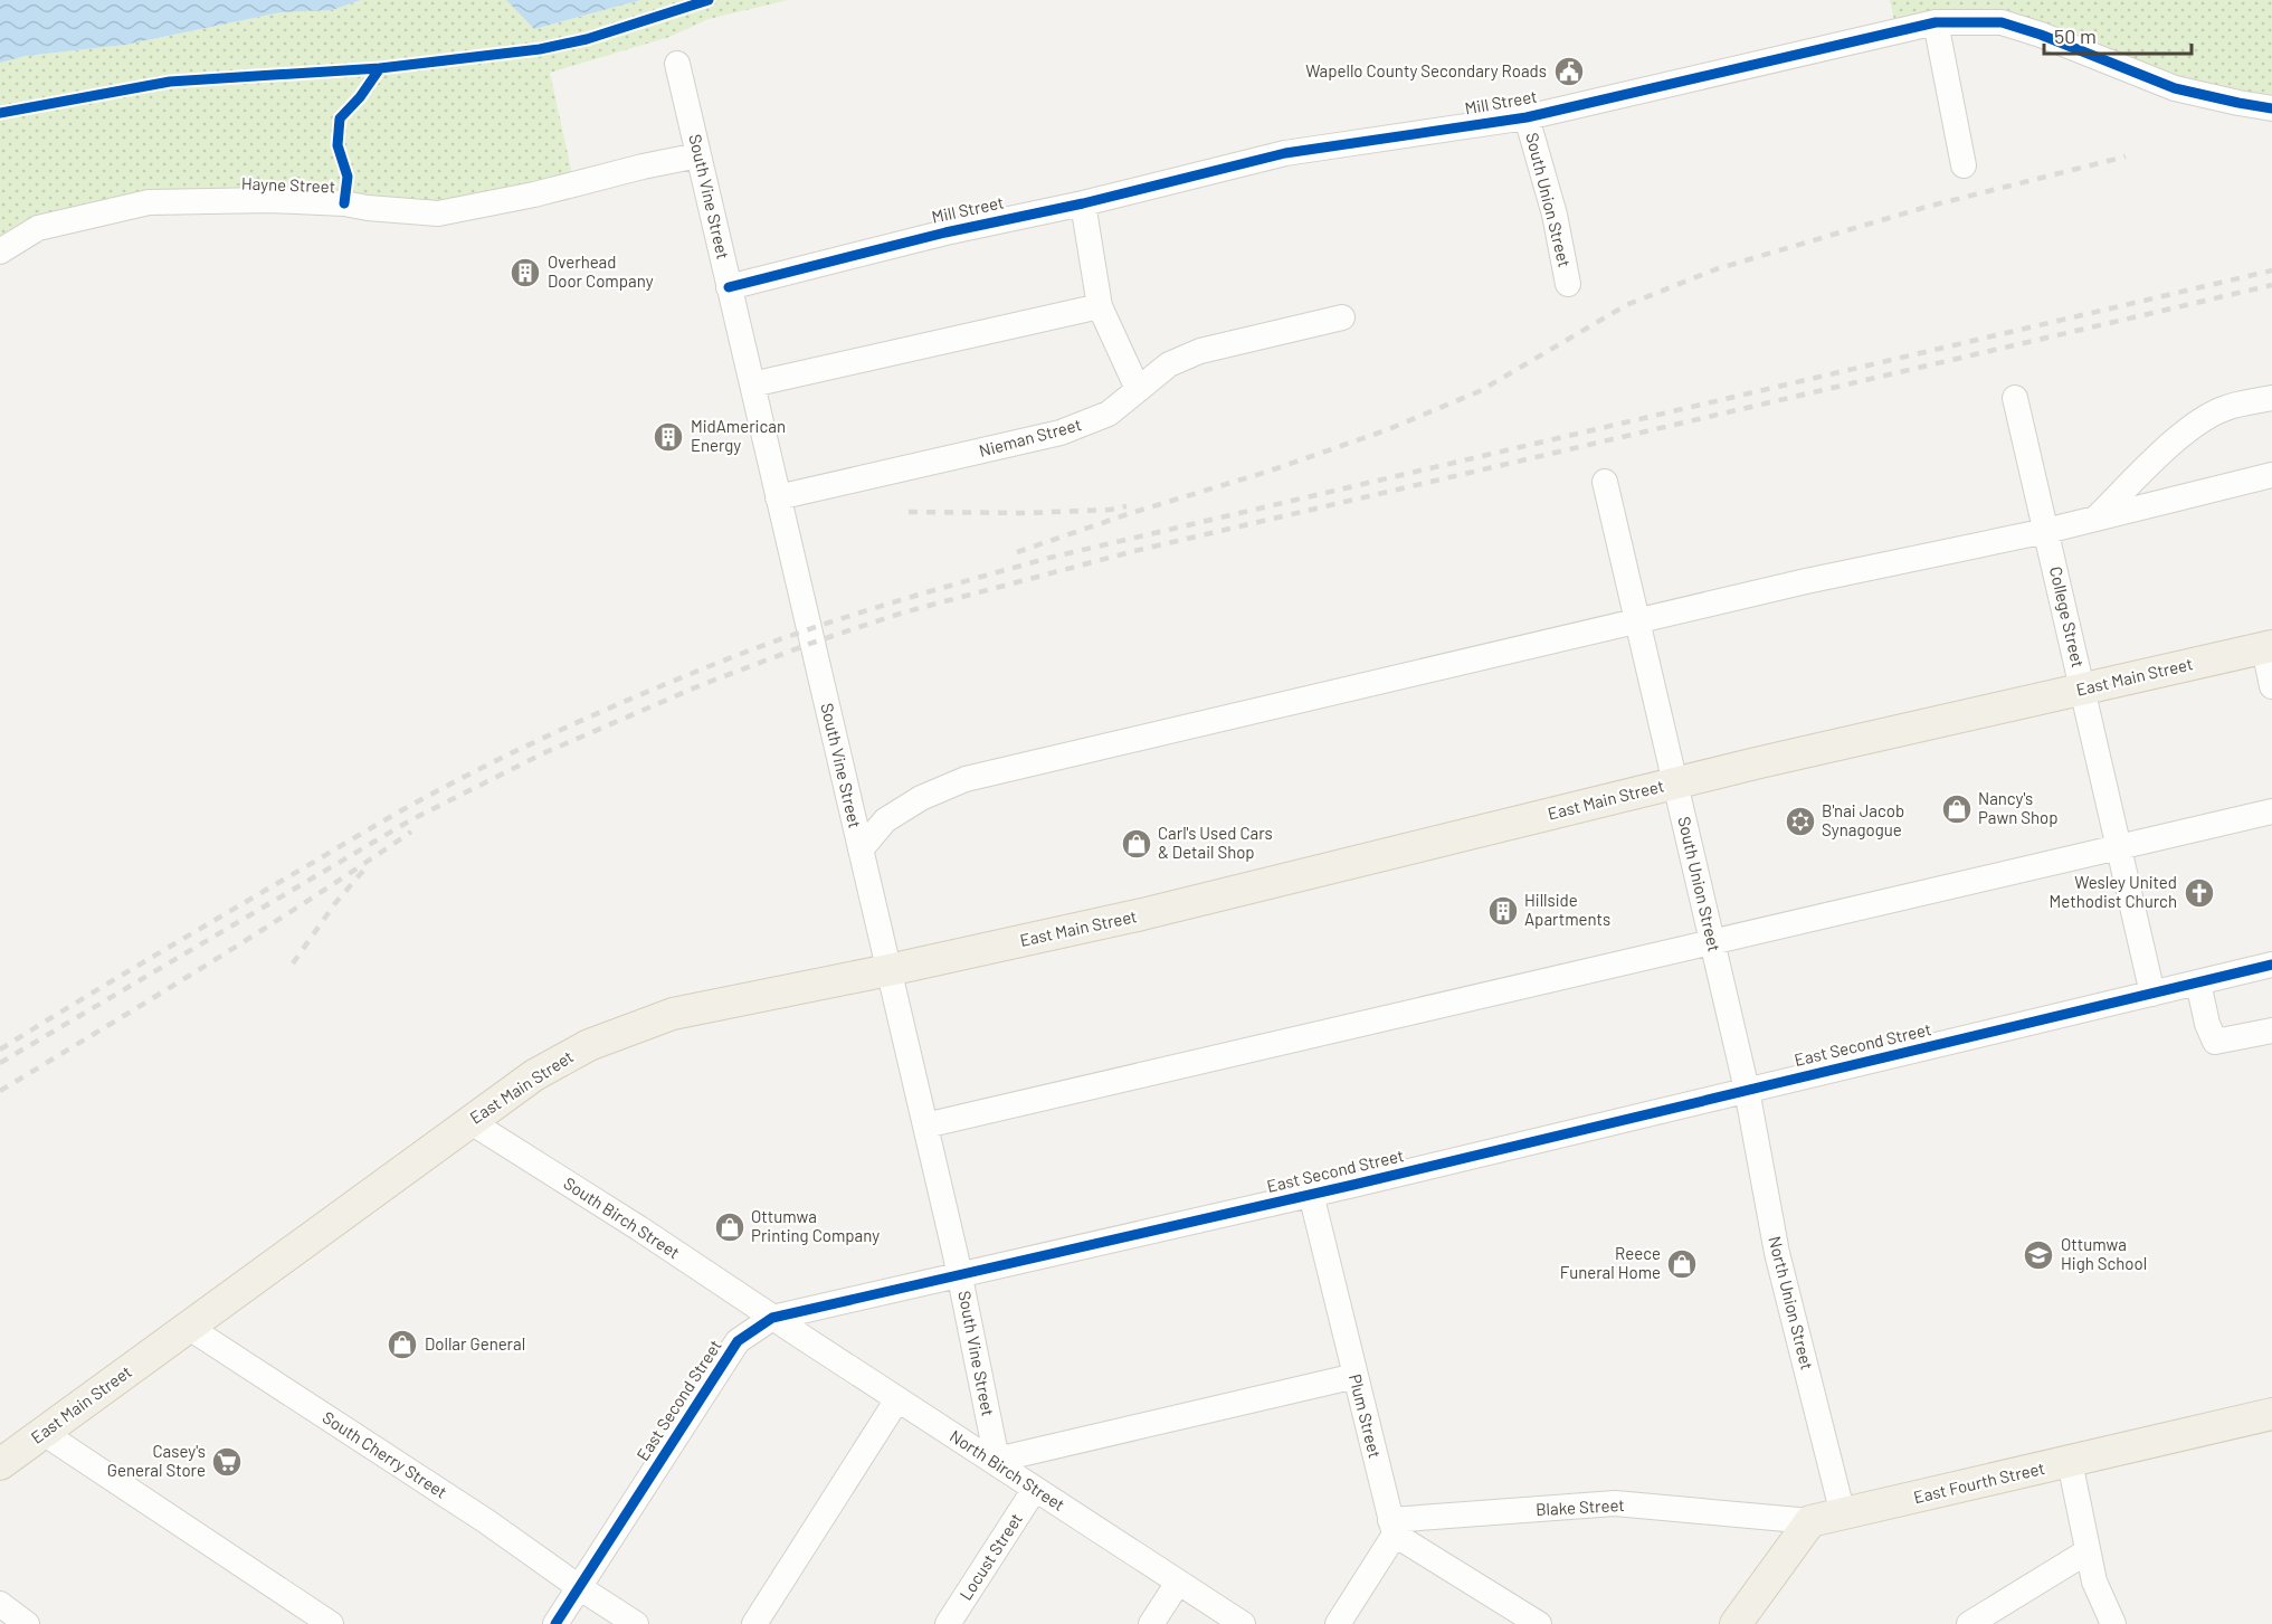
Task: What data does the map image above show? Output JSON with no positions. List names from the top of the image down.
{
  "streets": {
    "main road": ["East Main Street", "East Fourth Street"],
    "street": [
      "Mill Street",
      "Hayne Street",
      "South Vine Street",
      "South Union Street",
      "Nieman Street",
      "College Street",
      "East Second Street",
      "South Birch Street",
      "North Union Street",
      "Plum Street",
      "South Cherry Street",
      "North Birch Street",
      "Blake Street",
      "Locust Street"
    ]
  },
  "crossings": [
    ["Mill Street", "South Vine Street"],
    ["Mill Street", "South Union Street"],
    ["Hayne Street", "South Vine Street"],
    ["South Vine Street", "Nieman Street"],
    ["South Vine Street", "East Main Street"],
    ["South Vine Street", "East Second Street"],
    ["South Vine Street", "North Birch Street"],
    ["South Union Street", "East Main Street"],
    ["South Union Street", "East Second Street"],
    ["South Union Street", "North Union Street"],
    ["College Street", "East Main Street"],
    ["College Street", "East Second Street"],
    ["East Main Street", "South Birch Street"],
    ["East Main Street", "South Cherry Street"],
    ["East Second Street", "South Birch Street"],
    ["East Second Street", "North Union Street"],
    ["East Second Street", "Plum Street"],
    ["East Second Street", "South Cherry Street"],
    ["East Second Street", "North Birch Street"],
    ["South Birch Street", "North Birch Street"],
    ["North Union Street", "East Fourth Street"],
    ["Plum Street", "Blake Street"],
    ["North Birch Street", "Locust Street"],
    ["East Fourth Street", "Blake Street"]
  ],
  "places": {
    "public building": ["Wapello County Secondary Roads"],
    "building": ["Overhead Door Company", "MidAmerican Energy", "Hillside Apartments"],
    "shop": [
      "Nancy's Pawn Shop",
      "Carl's Used Cars & Detail Shop",
      "Ottumwa Printing Company",
      "Reece Funeral Home",
      "Dollar General"
    ],
    "synagogue": ["B'nai Jacob Synagogue"],
    "church": ["Wesley United Methodist Church"],
    "school or university": ["Ottumwa High School"],
    "supermarket": ["Casey's General Store"]
  },
  "scale_bar": "50 m"
}
